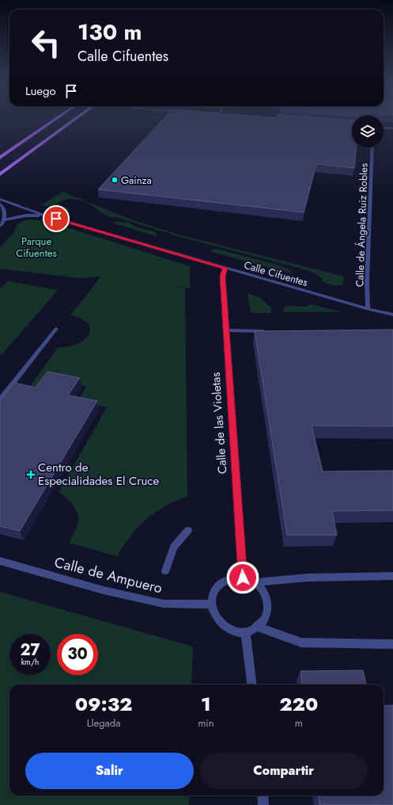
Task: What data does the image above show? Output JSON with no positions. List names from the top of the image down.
{
  "streets": {
    "street": [
      "Calle de Ángela Ruiz Robles",
      "Calle Cifuentes",
      "Calle de las Violetas",
      "Calle de Ampuero"
    ]
  },
  "crossings": [
    ["Calle de Ángela Ruiz Robles", "Calle Cifuentes"],
    ["Calle Cifuentes", "Calle de las Violetas"],
    ["Calle de las Violetas", "Calle de Ampuero"]
  ],
  "parks": ["Parque Cifuentes"],
  "places": {
    "other": ["Gainza"],
    "health": ["Centro de Especialidades El Cruce"]
  },
  "page": {
    "turn": ["130 m", "Calle Cifuentes"],
    "then": "Luego",
    "speed": "27 km/h",
    "limit": "30",
    "eta": [
      "09:32",
      "Llegada",
      "1",
      "min",
      "220",
      "m"
    ],
    "buttons": ["Salir", "Compartir"]
  }
}
